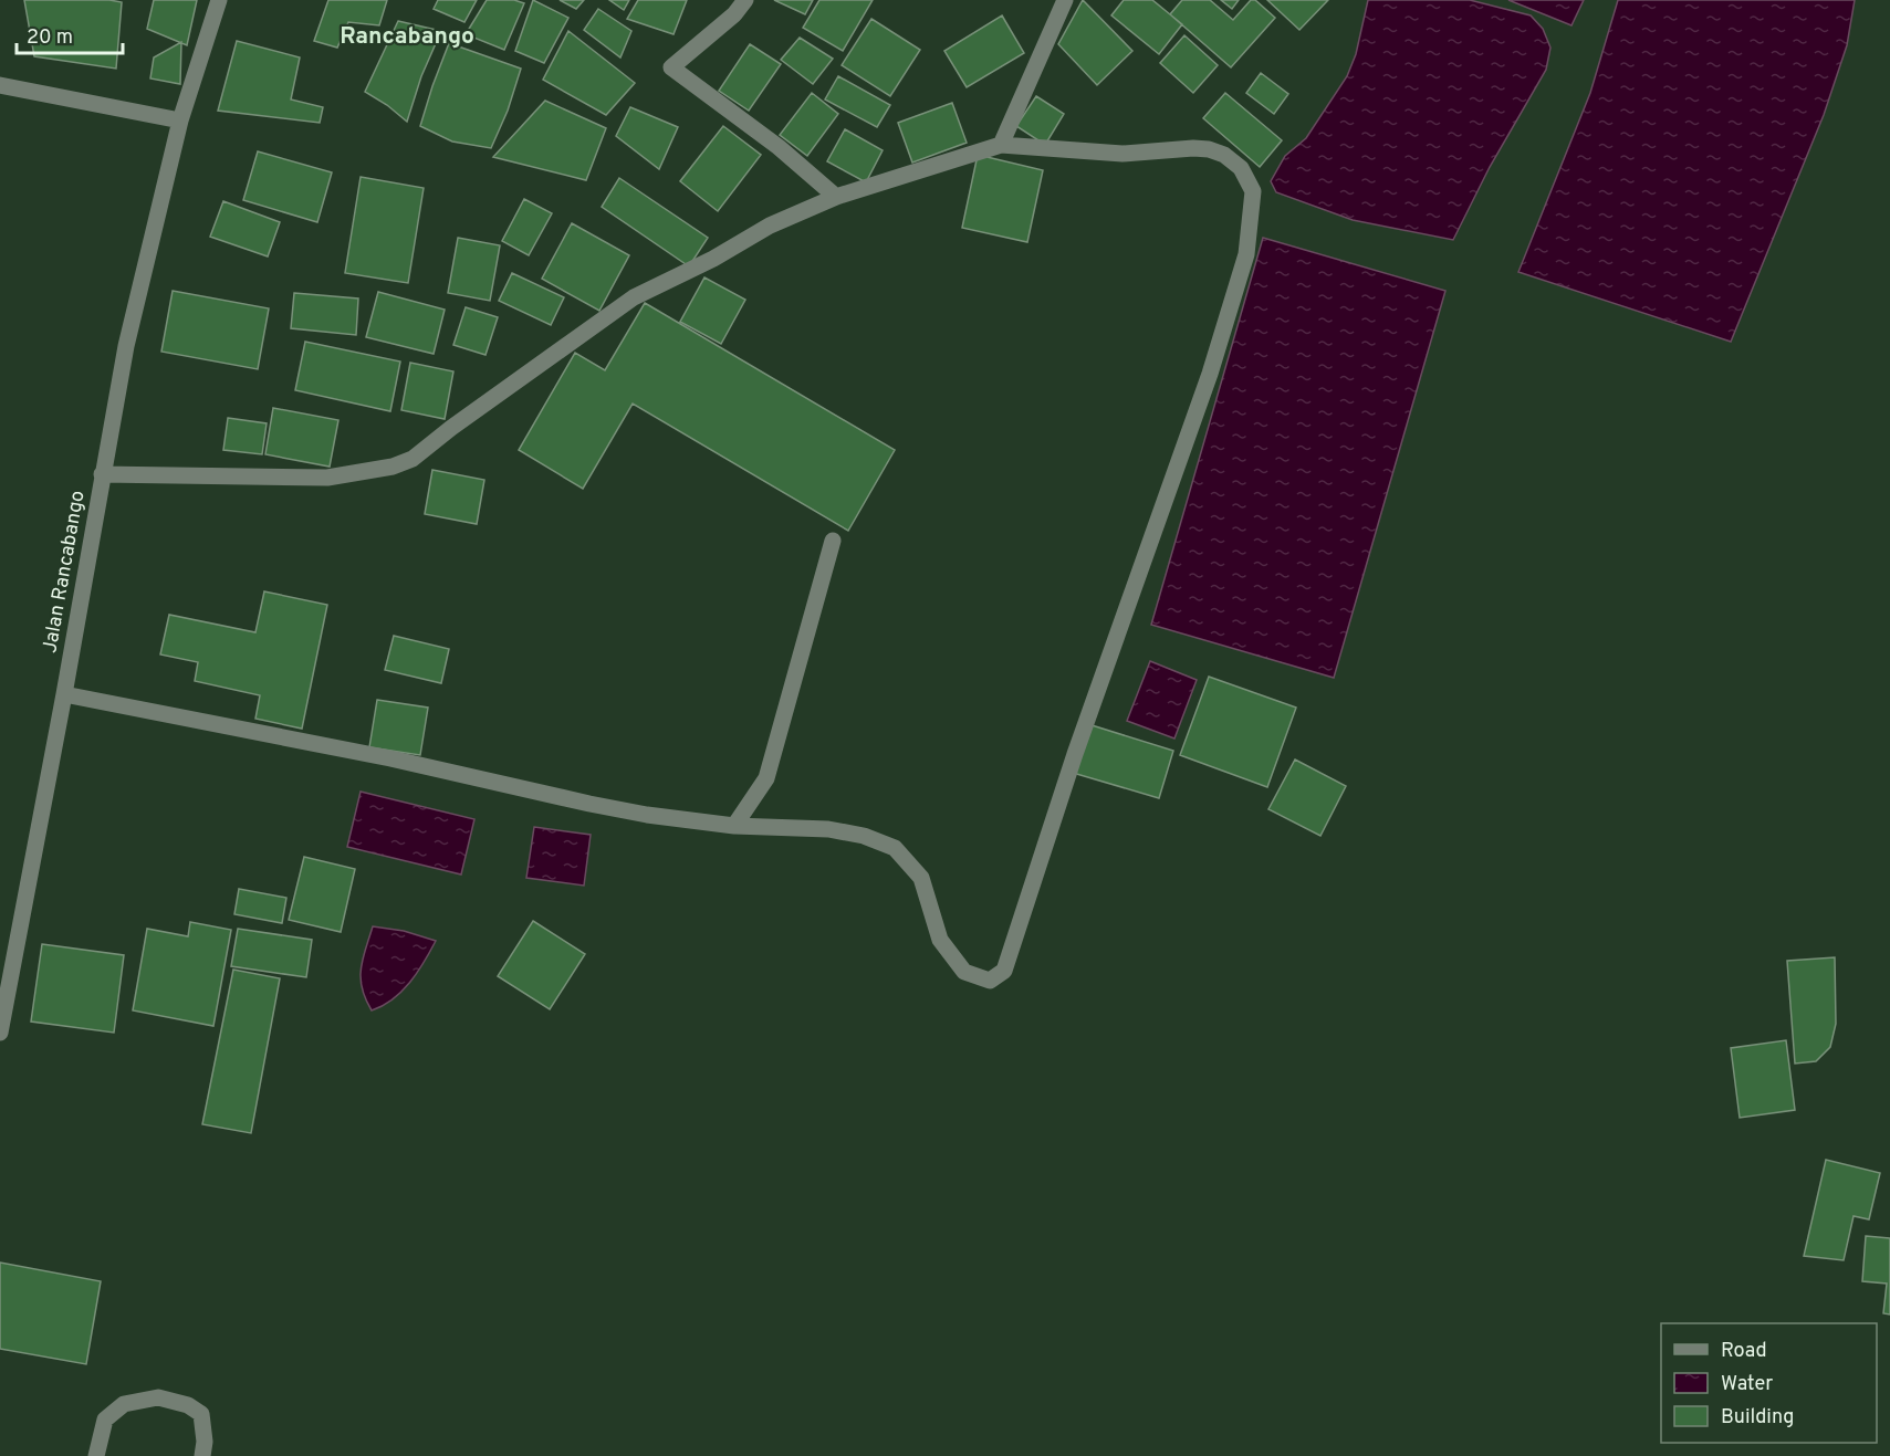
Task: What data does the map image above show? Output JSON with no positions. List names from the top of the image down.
{
  "streets": {
    "street": ["Jalan Rancabango"]
  },
  "districts": ["Rancabango"],
  "legend": ["Road", "Water", "Building"],
  "scale_bar": "20 m"
}
